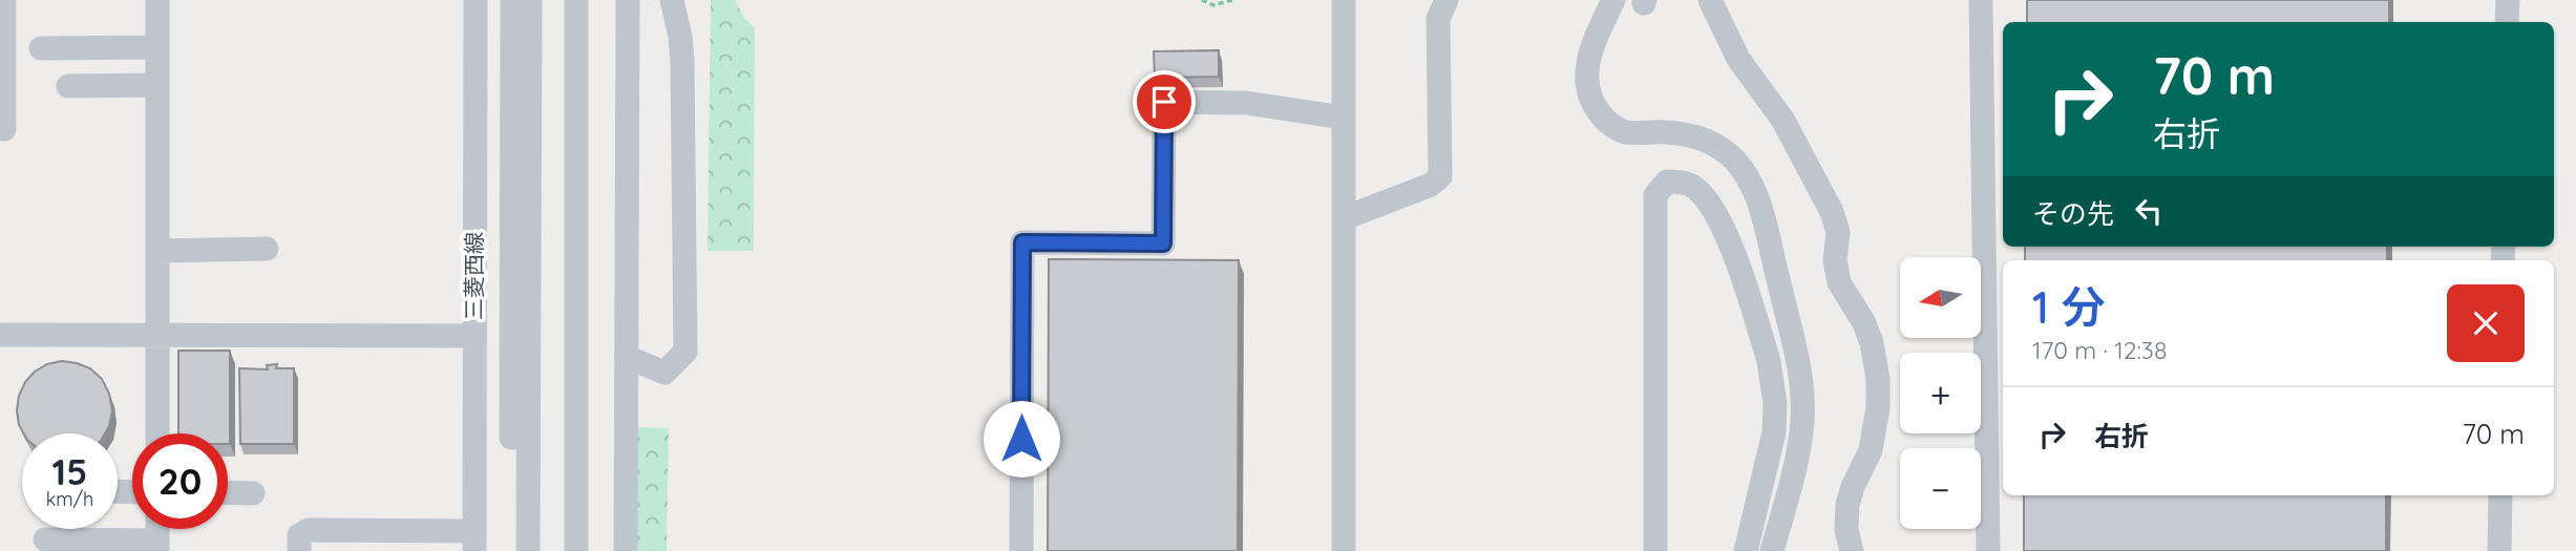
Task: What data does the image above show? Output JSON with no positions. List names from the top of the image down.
{
  "streets": {
    "street": ["三菱西線"]
  },
  "north": "left",
  "page": {
    "turn": ["70 m", "右折"],
    "then": "その先",
    "map_buttons": ["+", "−"],
    "heading": ["1 分", "170 m · 12:38"],
    "list": [
      {
        "name": "右折",
        "value": "70 m"
      }
    ],
    "speed": "15 km/h",
    "limit": "20"
  }
}
